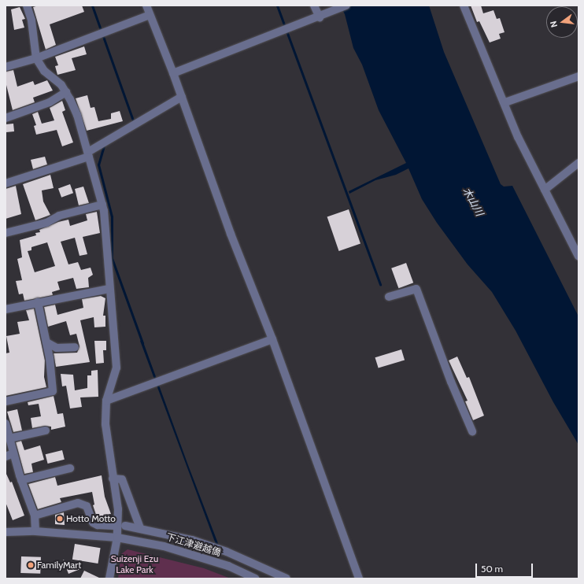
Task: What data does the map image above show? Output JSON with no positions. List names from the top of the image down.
{
  "streets": {
    "street": ["下江津避越僑"]
  },
  "water": ["木山川"],
  "parks": ["Suizenji Ezu Lake Park"],
  "places": ["Hotto Motto", "FamilyMart"],
  "scale_bar": "50 m",
  "north": "left"
}
